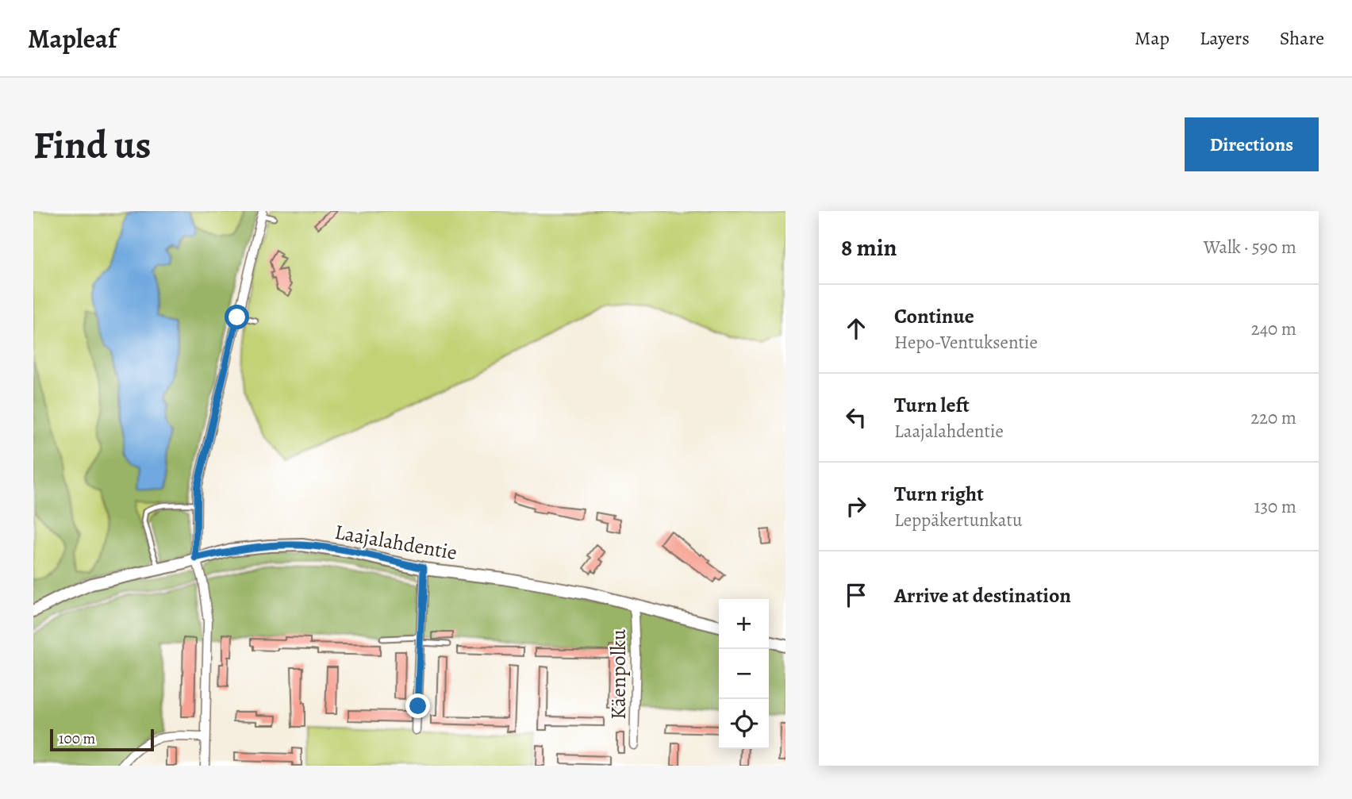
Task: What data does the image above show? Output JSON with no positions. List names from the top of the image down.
{
  "streets": {
    "street": ["Laajalahdentie", "Käenpolku"]
  },
  "crossings": [
    ["Laajalahdentie", "Käenpolku"]
  ],
  "scale_bar": "100 m",
  "page": {
    "header": "Mapleaf",
    "nav": ["Map", "Layers", "Share"],
    "buttons": "Directions",
    "title": "Find us",
    "heading": ["8 min", "Walk · 590 m"],
    "list": [
      ["Continue", "Hepo-Ventuksentie", "240 m"],
      ["Turn left", "Laajalahdentie", "220 m"],
      ["Turn right", "Leppäkertunkatu", "130 m"],
      "Arrive at destination"
    ],
    "map_buttons": ["+", "−"],
    "scale": "100 m"
  }
}
